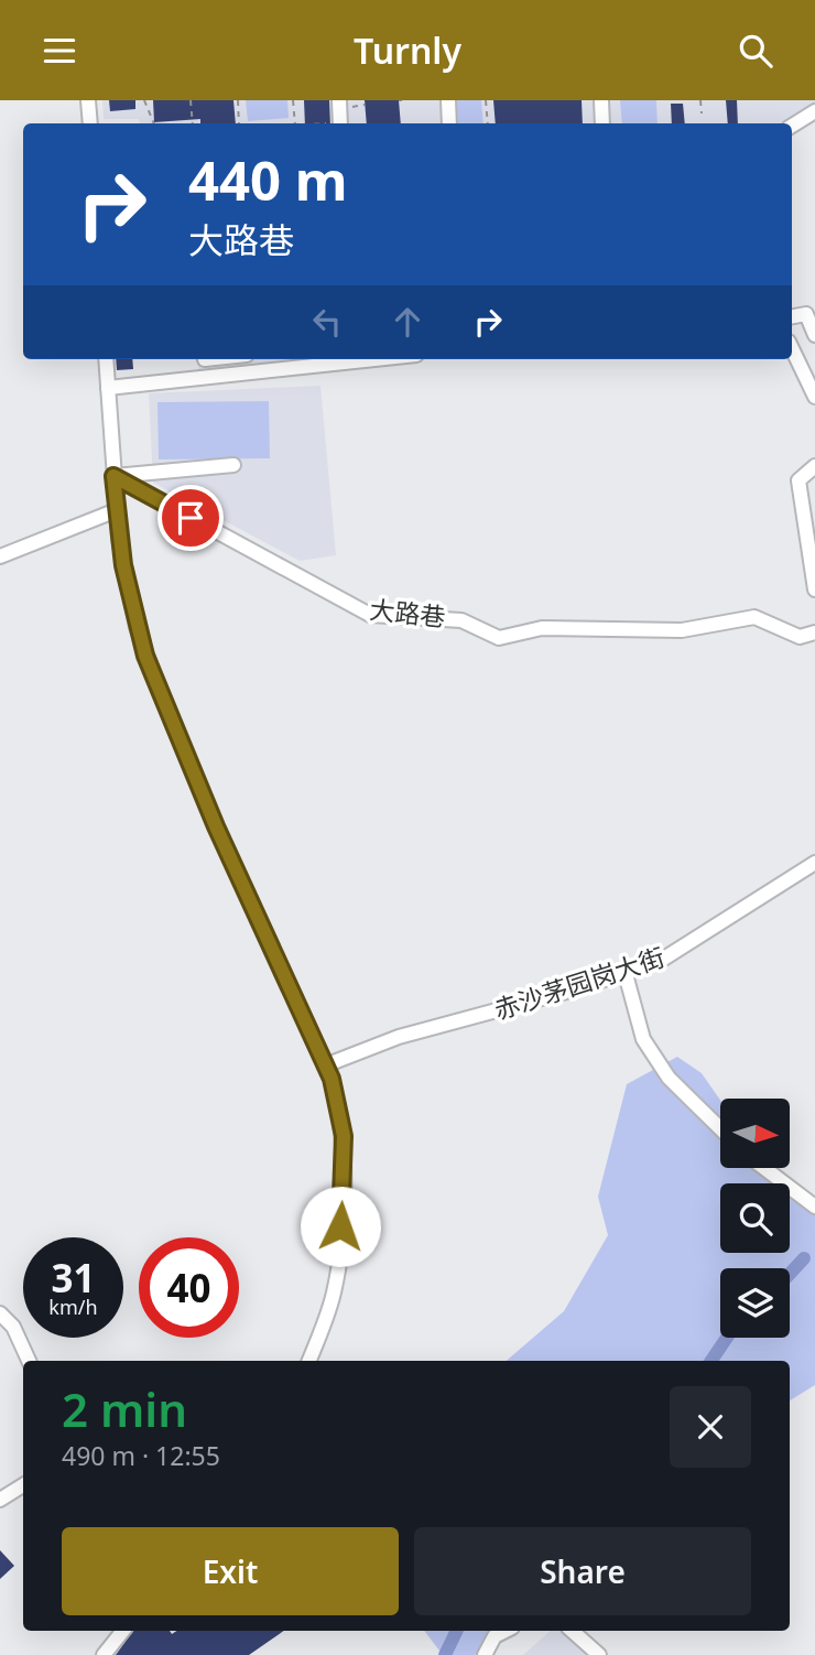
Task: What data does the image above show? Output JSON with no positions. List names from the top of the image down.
{
  "streets": {
    "street": ["大路巷", "赤沙茅园岗大街"]
  },
  "north": "right",
  "page": {
    "header": "Turnly",
    "turn": ["440 m", "大路巷"],
    "speed": "31 km/h",
    "limit": "40",
    "heading": ["2 min", "490 m · 12:55"],
    "buttons": ["Exit", "Share"]
  }
}
